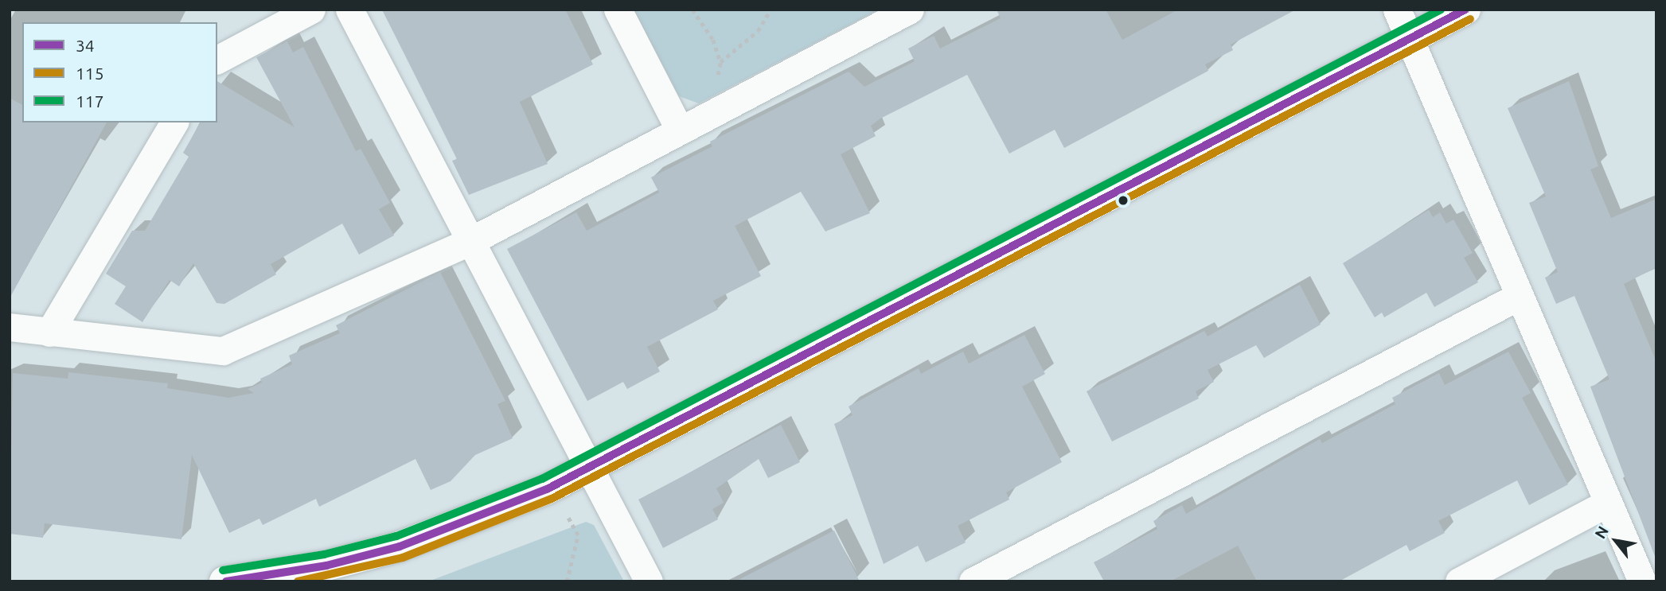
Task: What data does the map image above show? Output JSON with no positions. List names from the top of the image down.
{
  "lines": ["transit line 34", "transit line 117", "transit line 115"],
  "legend": ["34", "115", "117"],
  "north": "top left"
}
